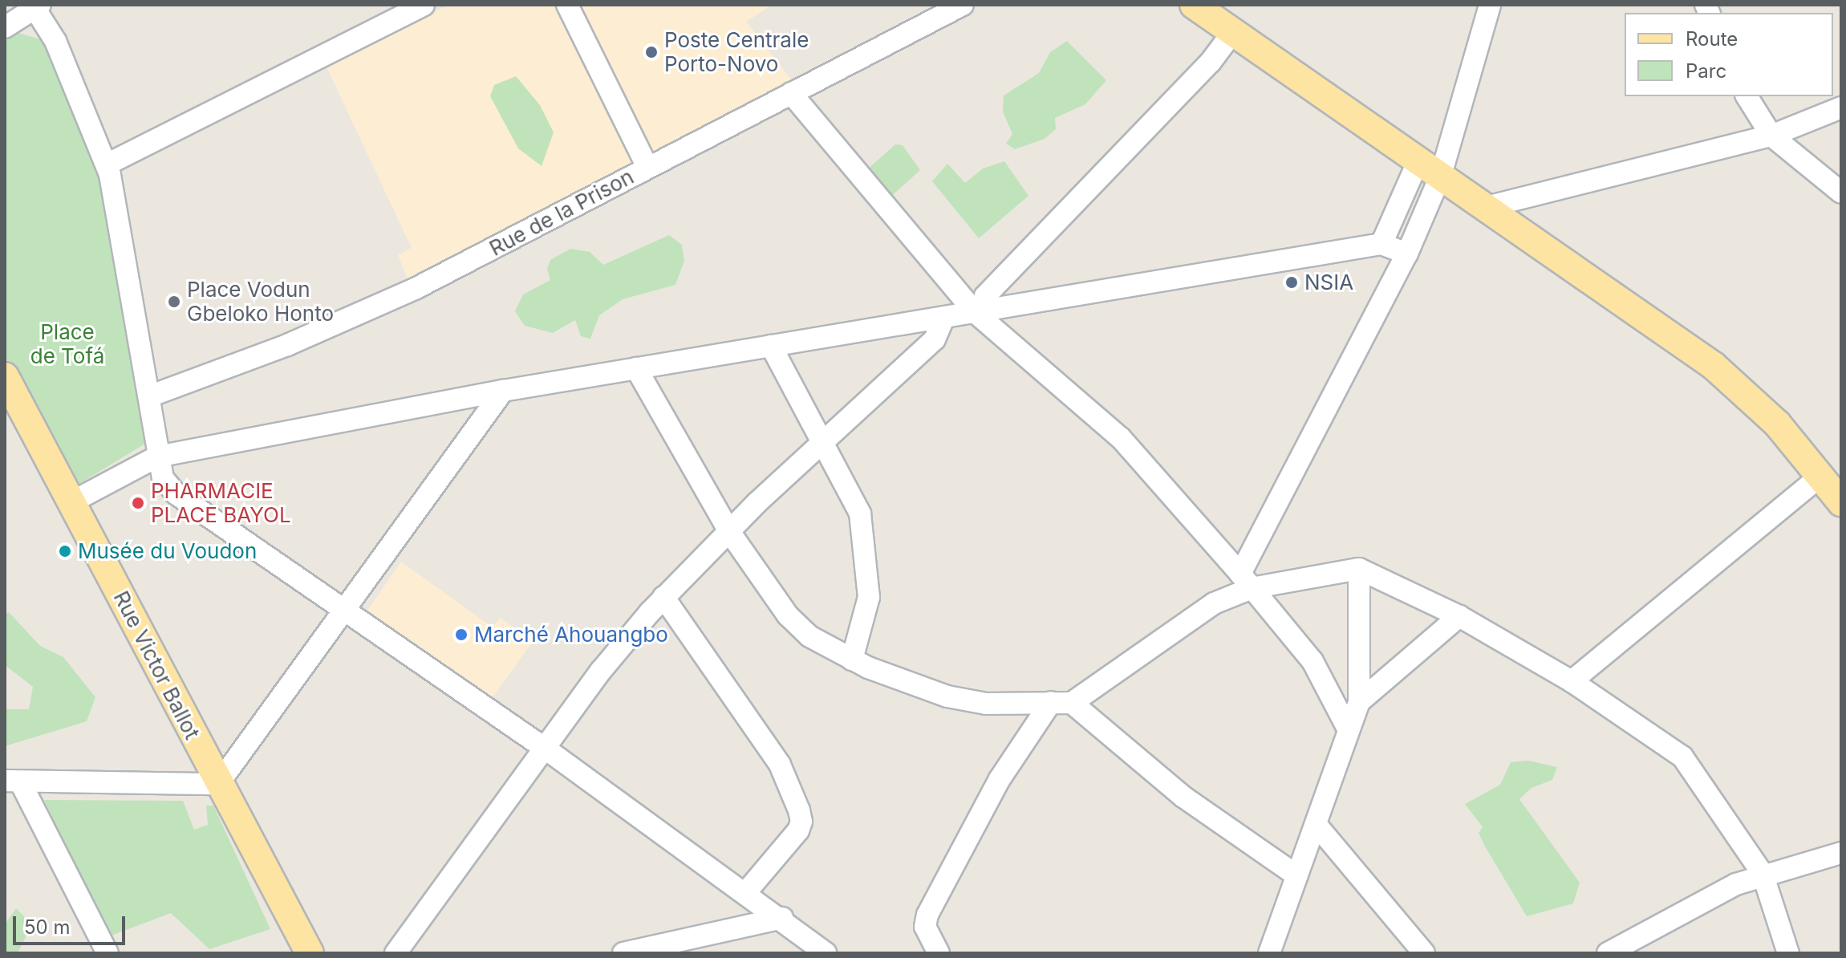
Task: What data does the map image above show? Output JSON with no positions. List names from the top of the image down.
{
  "streets": {
    "main road": ["Rue Victor Ballot"],
    "street": ["Rue de la Prison"]
  },
  "parks": ["Place de Tofá"],
  "places": [
    "Poste Centrale Porto-Novo",
    "NSIA",
    "Place Vodun Gbeloko Honto",
    "PHARMACIE PLACE BAYOL",
    "Musée du Voudon",
    "Marché Ahouangbo"
  ],
  "legend": ["Route", "Parc"],
  "scale_bar": "50 m"
}
